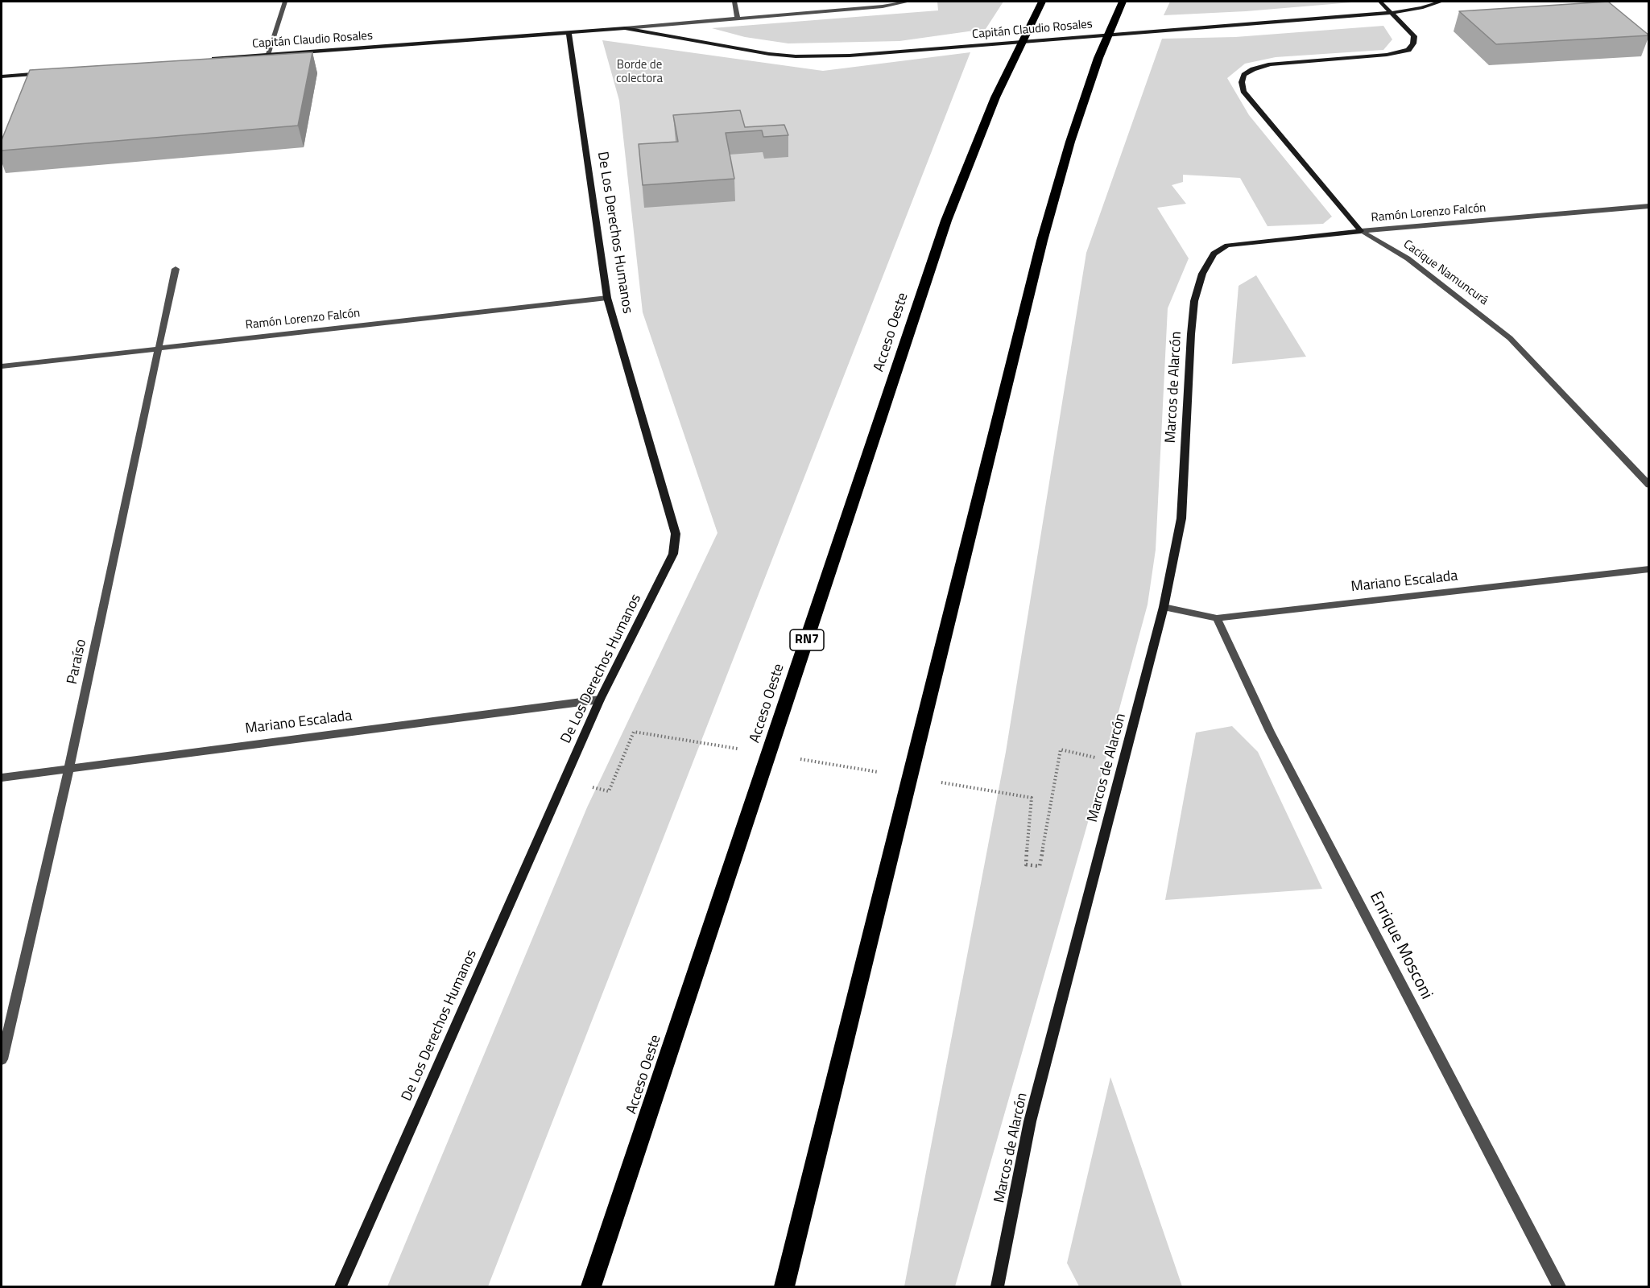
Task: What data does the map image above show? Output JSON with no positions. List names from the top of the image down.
{
  "streets": {
    "highway": ["Acceso Oeste", "RN7"],
    "street": [
      "Capitán Claudio Rosales",
      "Ramón Lorenzo Falcón",
      "De Los Derechos Humanos",
      "Cacique Namuncurá",
      "Marcos de Alarcón",
      "Mariano Escalada",
      "Paraíso",
      "Enrique Mosconi"
    ]
  },
  "crossings": [
    ["Capitán Claudio Rosales", "De Los Derechos Humanos"],
    ["Capitán Claudio Rosales", "Cacique Namuncurá"],
    ["Ramón Lorenzo Falcón", "De Los Derechos Humanos"],
    ["Ramón Lorenzo Falcón", "Cacique Namuncurá"],
    ["Ramón Lorenzo Falcón", "Marcos de Alarcón"],
    ["Ramón Lorenzo Falcón", "Paraíso"],
    ["De Los Derechos Humanos", "Mariano Escalada"],
    ["Marcos de Alarcón", "Mariano Escalada"],
    ["Mariano Escalada", "Paraíso"],
    ["Mariano Escalada", "Enrique Mosconi"]
  ],
  "parks": ["Borde de colectora"]
}
